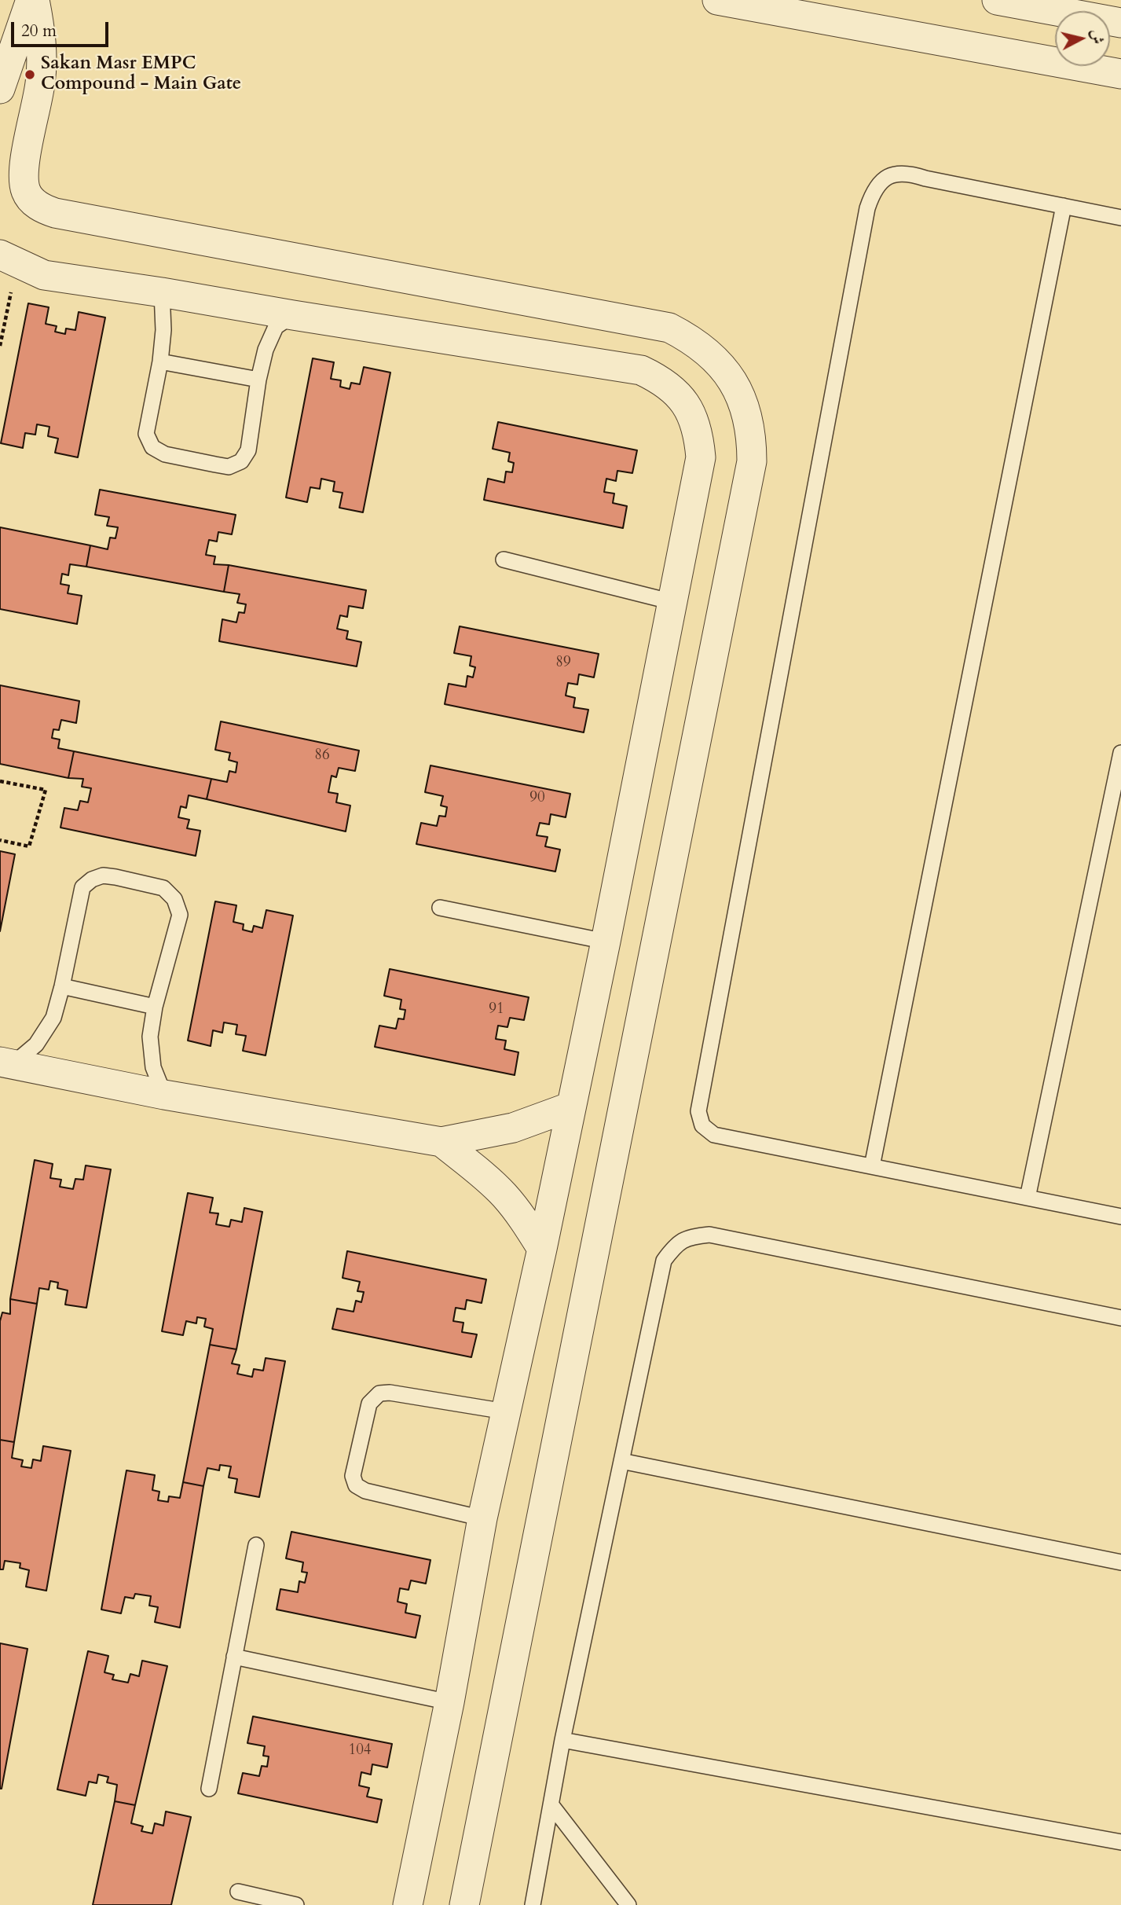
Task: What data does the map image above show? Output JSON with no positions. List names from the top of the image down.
{
  "places": ["Sakan Masr EMPC Compound - Main Gate"],
  "house_numbers": [
    "89",
    "86",
    "90",
    "91",
    "104"
  ],
  "scale_bar": "20 m",
  "north": "right"
}
